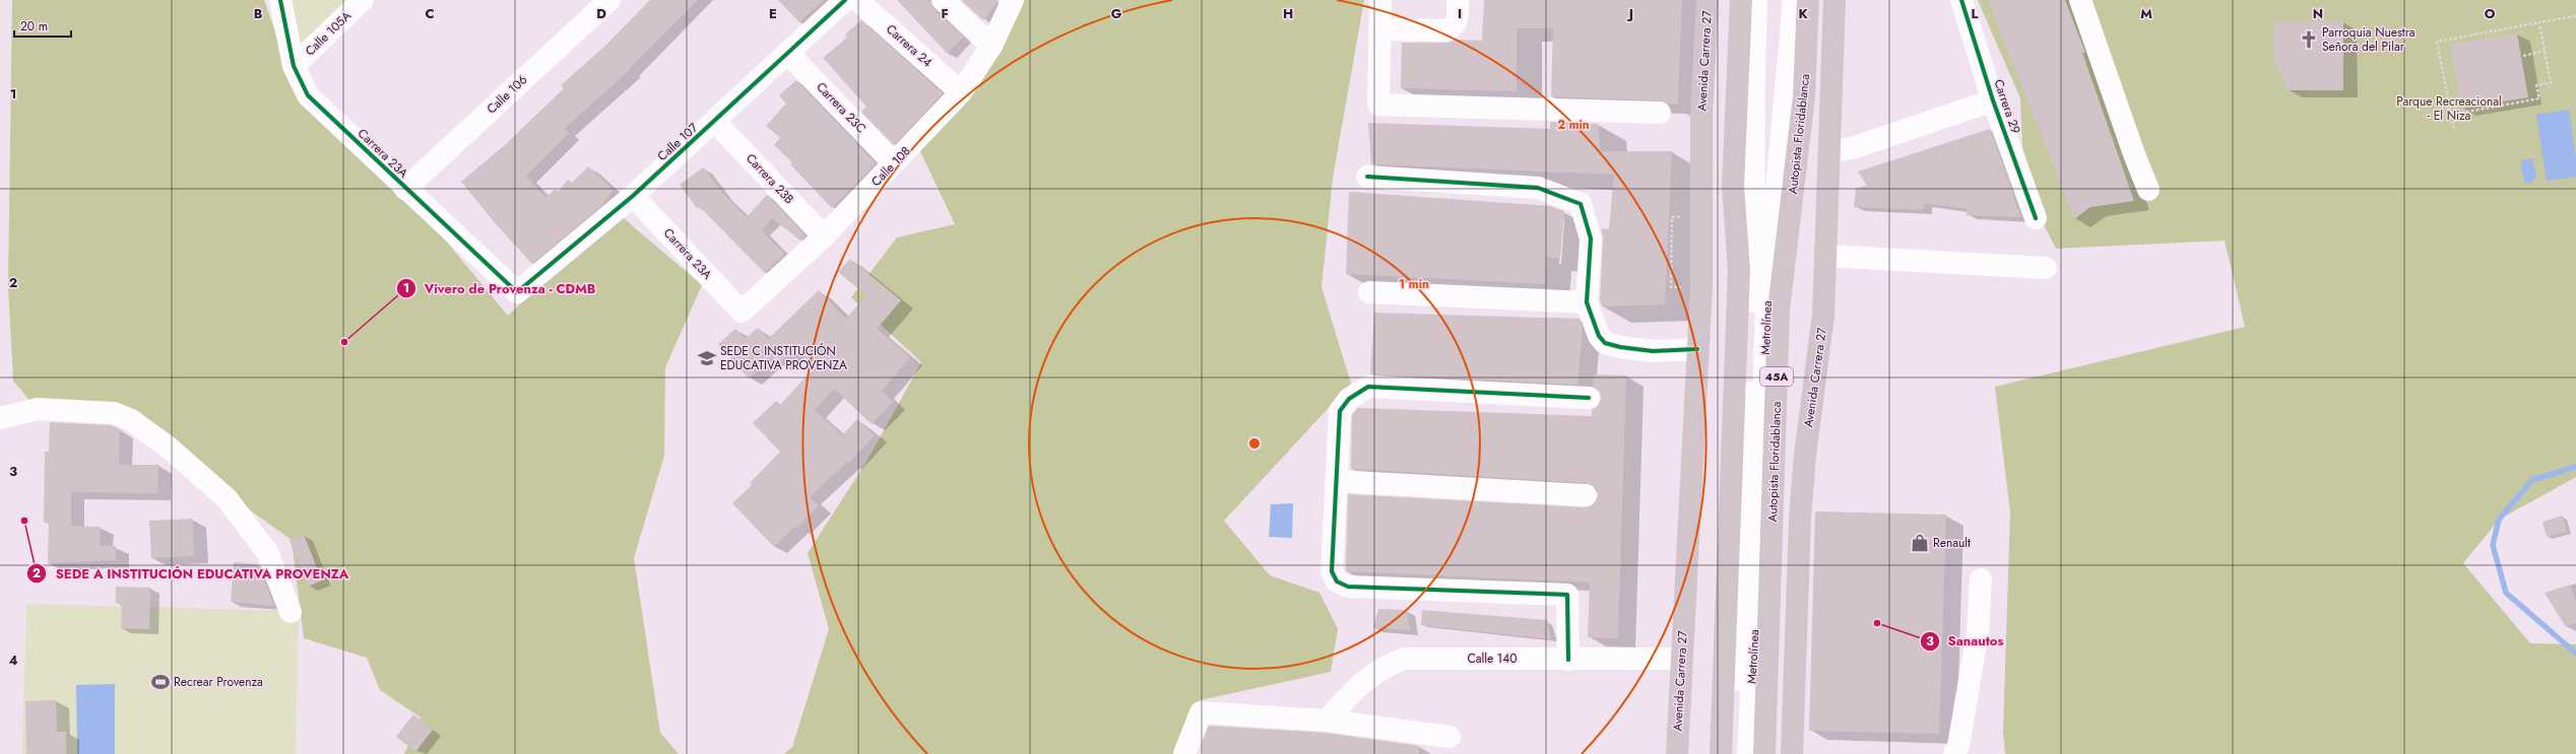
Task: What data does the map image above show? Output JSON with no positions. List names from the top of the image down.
{
  "streets": {
    "highway": ["Avenida Carrera 27", "Autopista Floridablanca", "45A"],
    "street": [
      "Calle 105A",
      "Carrera 24",
      "Calle 106",
      "Carrera 29",
      "Carrera 23C",
      "Calle 107",
      "Carrera 23A",
      "Calle 108",
      "Carrera 23B",
      "Metrolínea",
      "Calle 140"
    ]
  },
  "crossings": [
    ["Calle 105A", "Carrera 23A"],
    ["Carrera 24", "Calle 108"],
    ["Avenida Carrera 27", "Calle 140"],
    ["Calle 106", "Carrera 23A"],
    ["Carrera 23C", "Calle 107"],
    ["Carrera 23C", "Calle 108"],
    ["Calle 107", "Carrera 23A"],
    ["Calle 107", "Carrera 23B"],
    ["Carrera 23A", "Calle 108"],
    ["Calle 108", "Carrera 23B"]
  ],
  "parks": ["Parque Recreacional - El Niza"],
  "places": {
    "church": ["Parroquia Nuestra Señora del Pilar"],
    "other": ["Vivero de Provenza - CDMB", "SEDE A INSTITUCIÓN EDUCATIVA PROVENZA", "Sanautos"],
    "school or university": ["SEDE C INSTITUCIÓN EDUCATIVA PROVENZA"],
    "shop": ["Renault"],
    "sports": ["Recrear Provenza"]
  },
  "scale_bar": "20 m",
  "grid": {
    "columns": [
      "B",
      "C",
      "D",
      "E",
      "F",
      "G",
      "H",
      "I",
      "J",
      "K",
      "L",
      "M",
      "N",
      "O"
    ],
    "rows": [
      "1",
      "2",
      "3",
      "4"
    ]
  },
  "rings": ["2 min", "1 min"]
}
